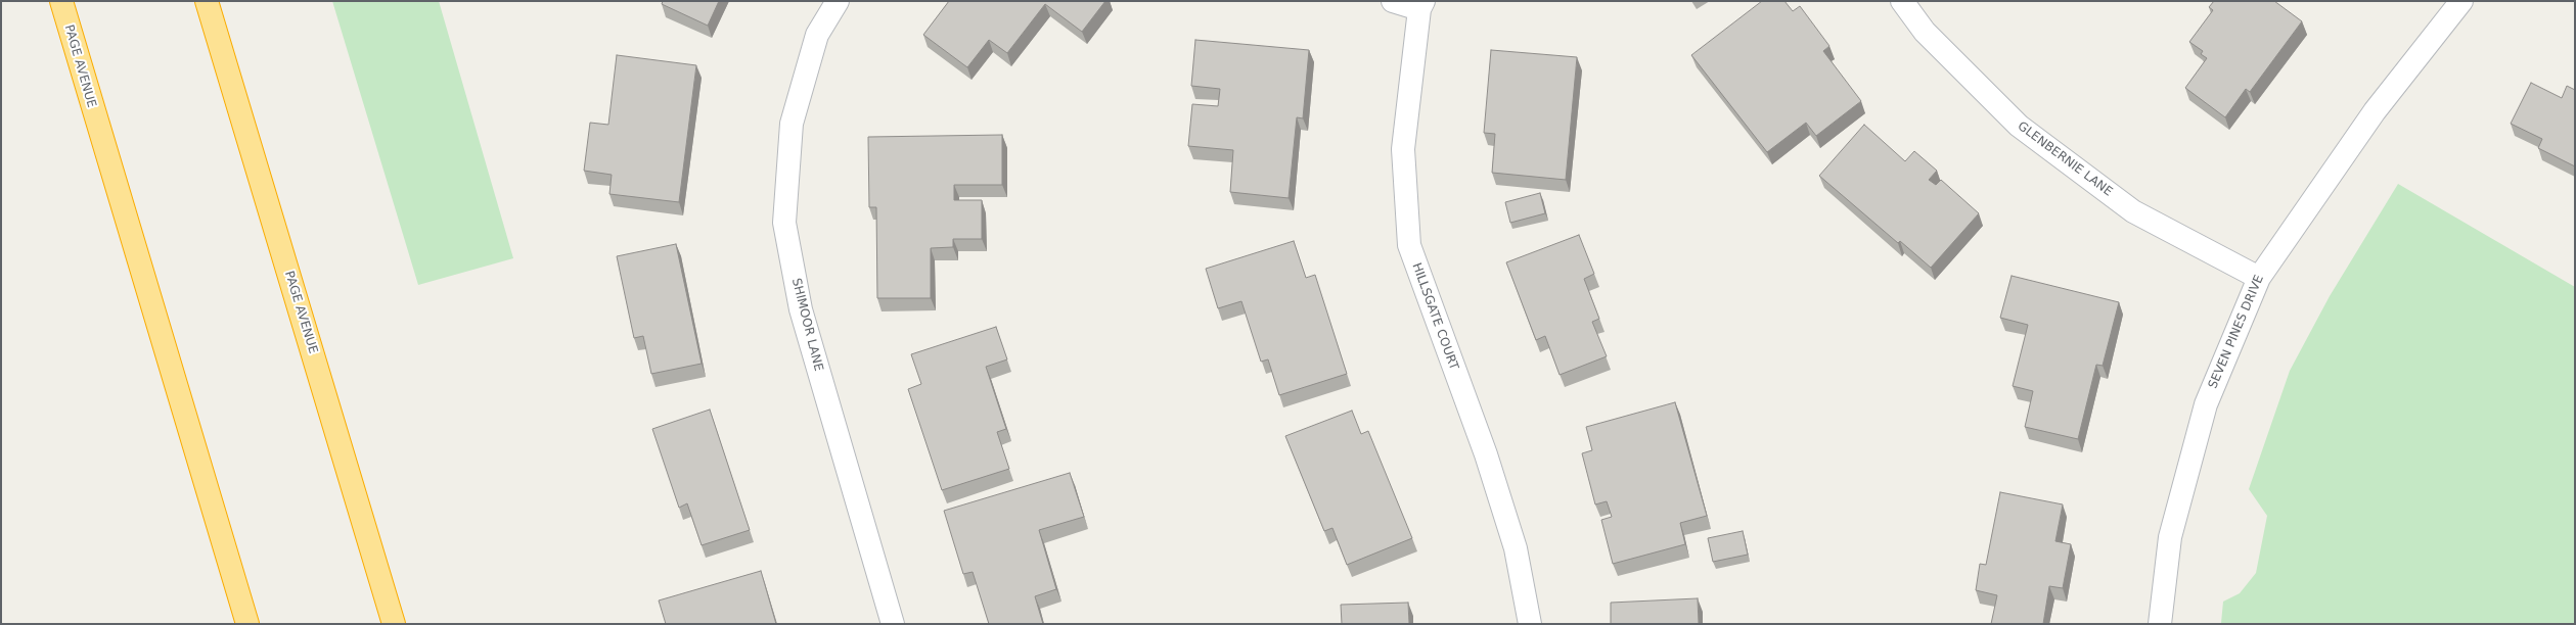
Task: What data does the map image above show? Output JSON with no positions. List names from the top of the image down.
{
  "streets": {
    "highway": ["PAGE AVENUE"],
    "street": [
      "GLENBERNIE LANE",
      "HILLSGATE COURT",
      "SHIMOOR LANE",
      "SEVEN PINES DRIVE"
    ]
  },
  "crossings": [
    ["GLENBERNIE LANE", "SEVEN PINES DRIVE"]
  ]
}
